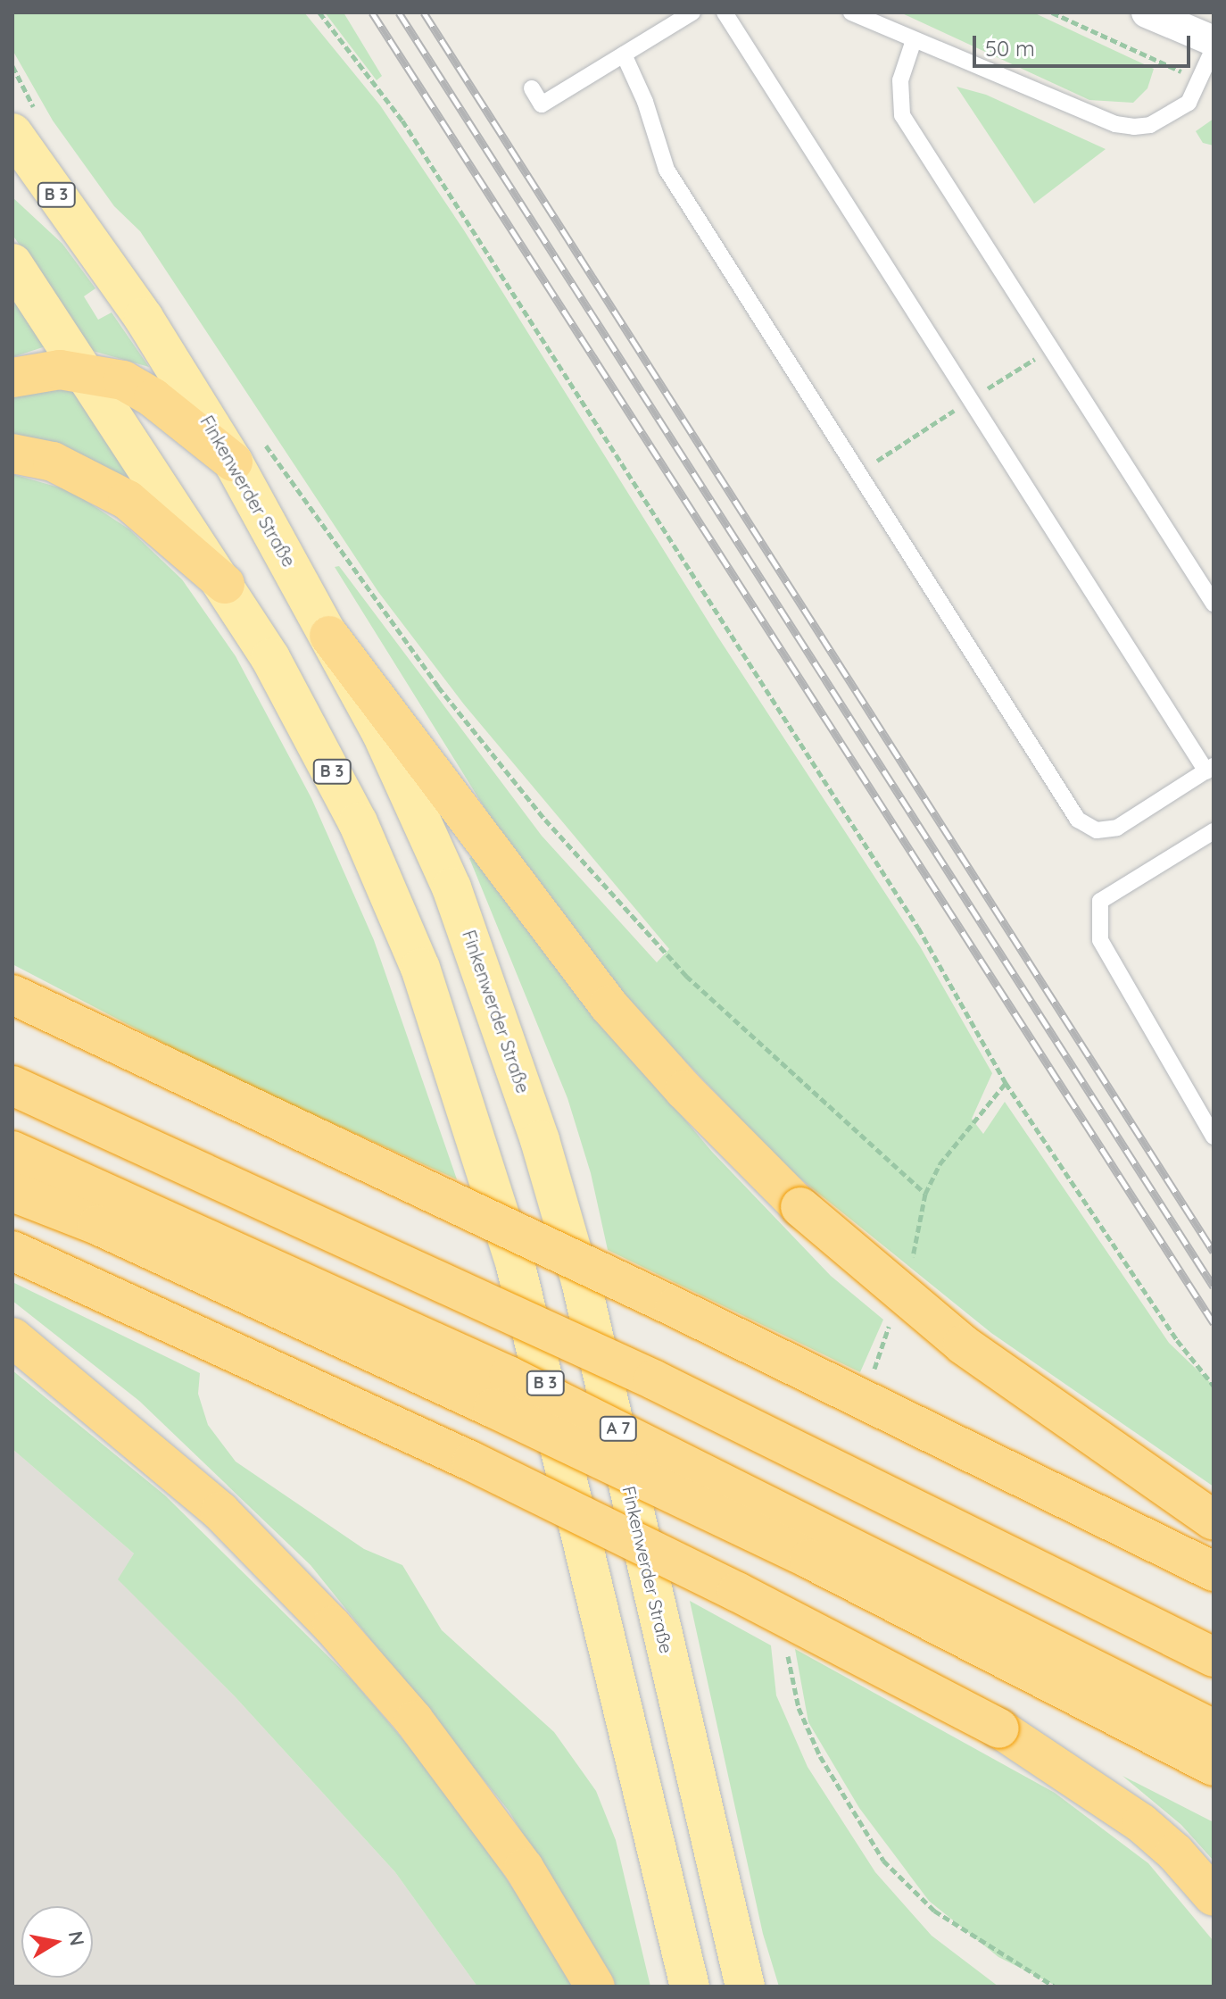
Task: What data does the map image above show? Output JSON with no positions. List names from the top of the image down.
{
  "streets": {
    "highway": ["A 7"],
    "main road": ["B 3", "Finkenwerder Straße"]
  },
  "scale_bar": "50 m",
  "north": "right"
}
